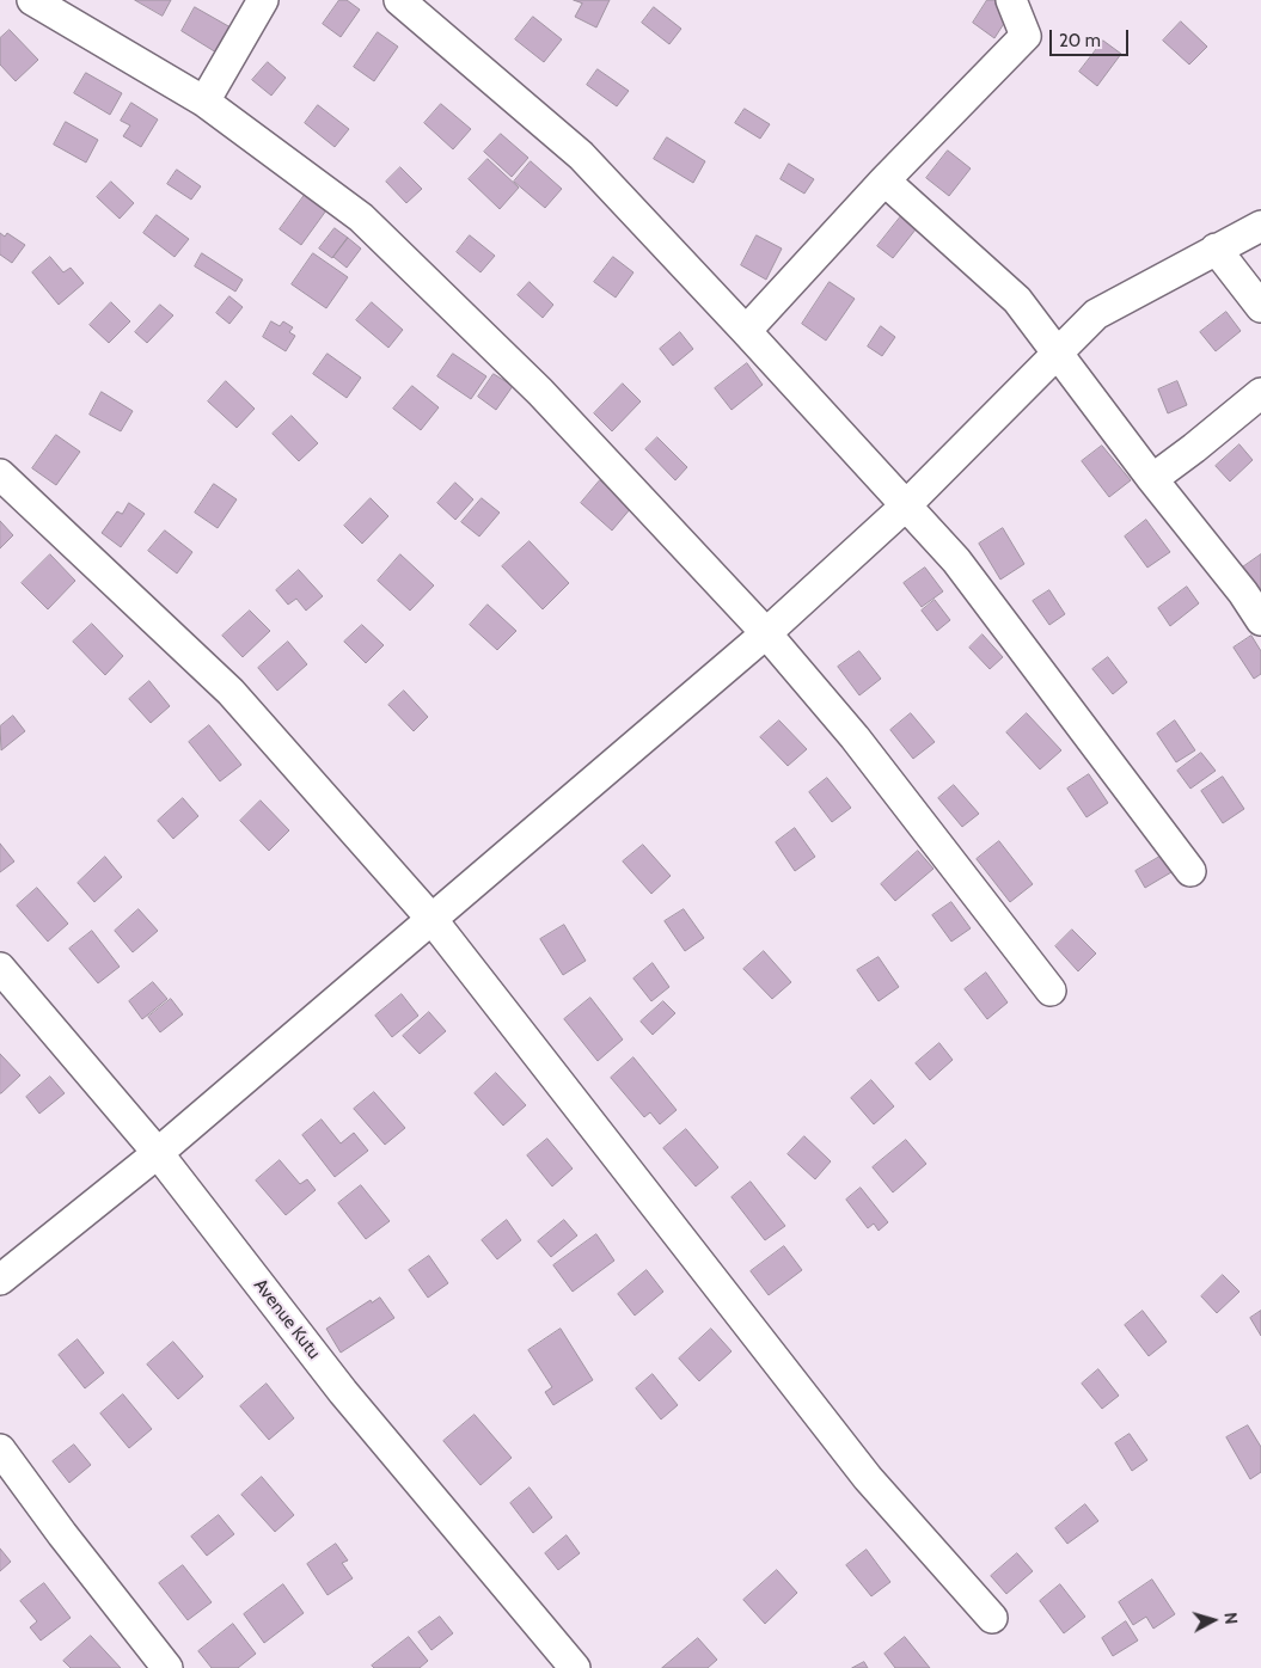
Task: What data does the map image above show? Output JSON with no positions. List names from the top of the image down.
{
  "streets": {
    "street": ["Avenue Kutu"]
  },
  "scale_bar": "20 m",
  "north": "right"
}
